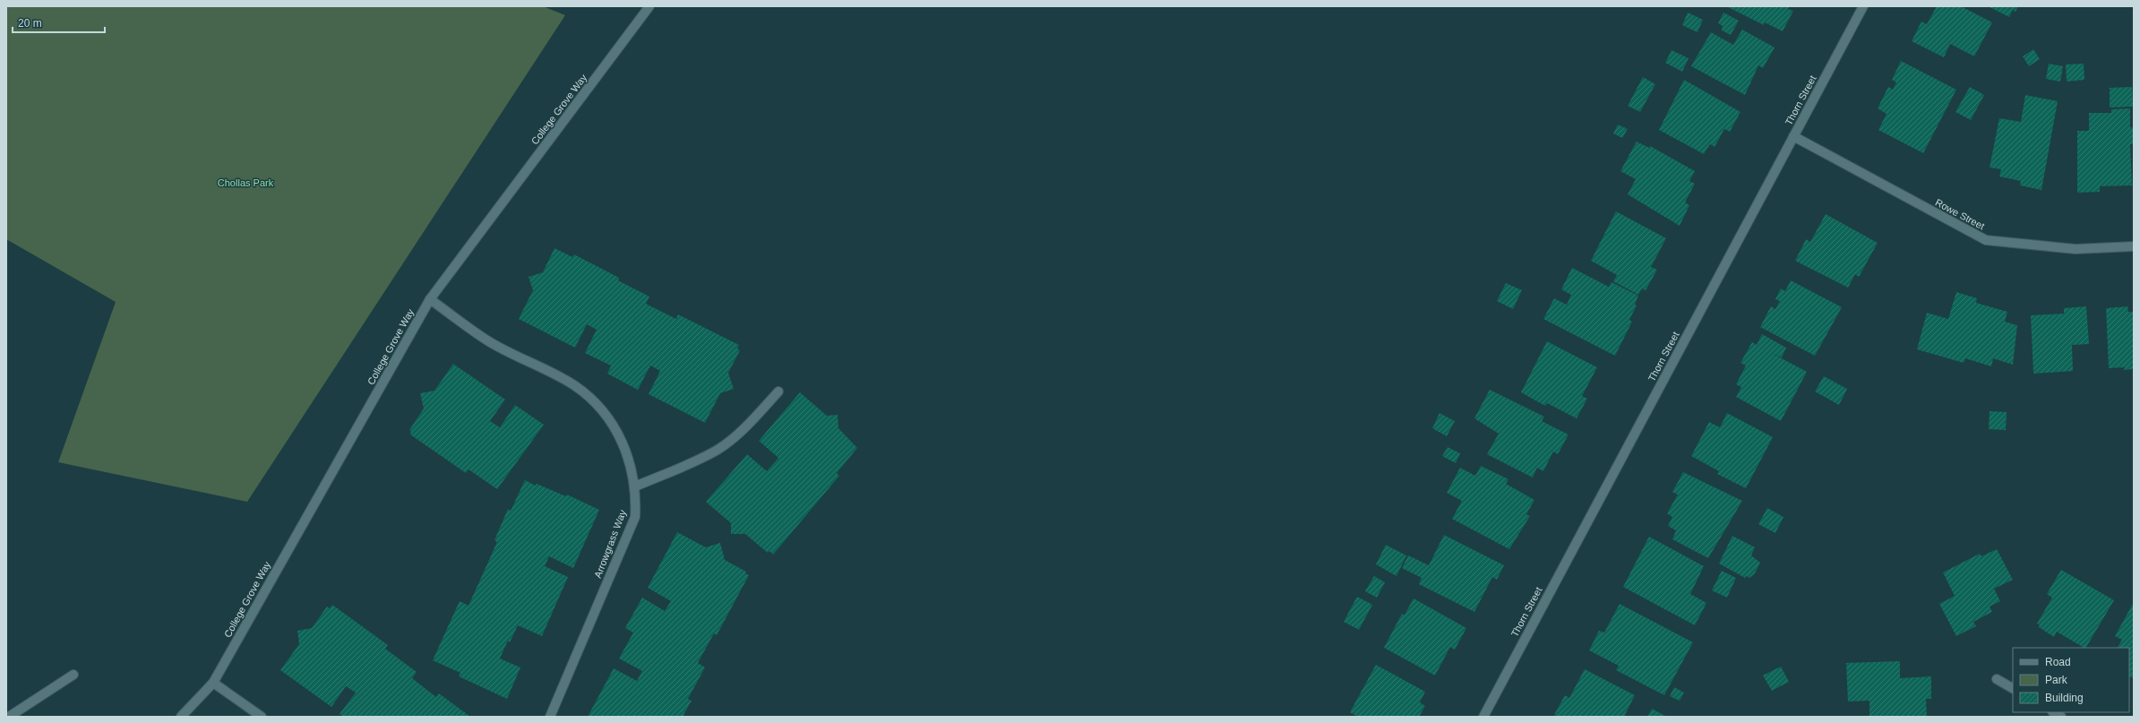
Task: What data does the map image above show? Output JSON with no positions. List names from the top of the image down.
{
  "streets": {
    "street": [
      "Thorn Street",
      "College Grove Way",
      "Rowe Street",
      "Arrowgrass Way"
    ]
  },
  "crossings": [
    ["Thorn Street", "Rowe Street"],
    ["College Grove Way", "Arrowgrass Way"]
  ],
  "parks": ["Chollas Park"],
  "legend": ["Road", "Park", "Building"],
  "scale_bar": "20 m"
}
